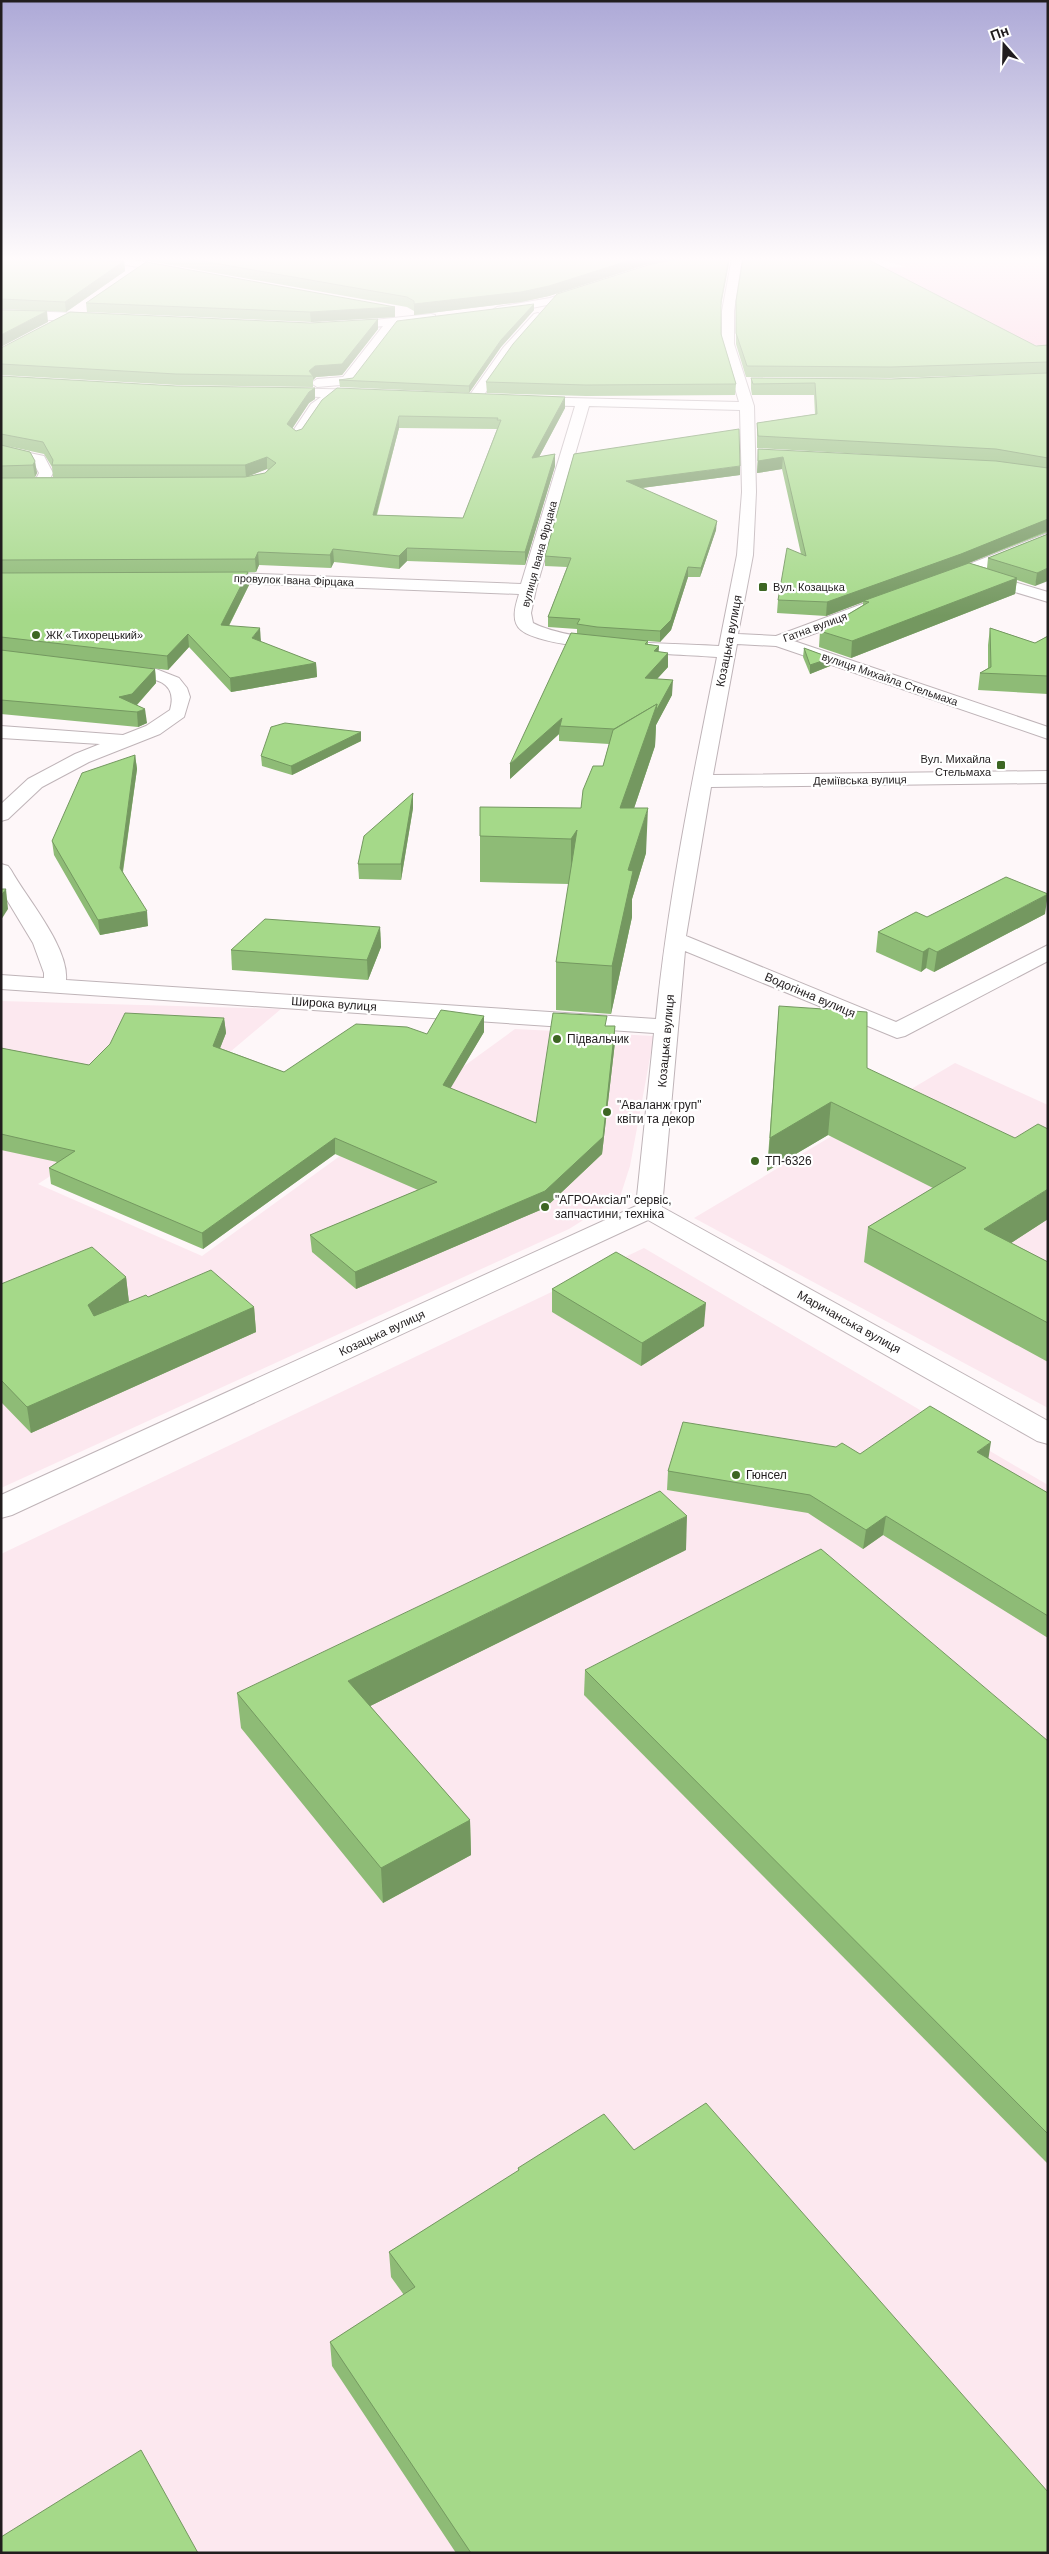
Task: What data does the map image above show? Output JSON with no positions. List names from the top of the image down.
{
  "streets": {
    "street": [
      "вулиця Івана Фірцака",
      "провулок Івана Фірцака",
      "Гатна вулиця",
      "Козацька вулиця",
      "вулиця Михайла Стельмаха",
      "Деміївська вулиця",
      "Водогінна вулиця",
      "Широка вулиця",
      "Маричанська вулиця"
    ]
  },
  "crossings": [
    ["вулиця Івана Фірцака", "провулок Івана Фірцака"],
    ["вулиця Івана Фірцака", "Козацька вулиця"],
    ["вулиця Івана Фірцака", "вулиця Михайла Стельмаха"],
    ["Гатна вулиця", "вулиця Михайла Стельмаха"],
    ["Козацька вулиця", "вулиця Михайла Стельмаха"],
    ["Козацька вулиця", "Деміївська вулиця"],
    ["Козацька вулиця", "Водогінна вулиця"],
    ["Козацька вулиця", "Широка вулиця"],
    ["Козацька вулиця", "Маричанська вулиця"]
  ],
  "places": {
    "transit": ["Вул. Козацька", "Вул. Михайла Стельмаха"],
    "other": [
      "ЖК «Тихорецький»",
      "Підвальчик",
      "\"Аваланж груп\" квіти та декор",
      "ТП-6326",
      "\"АГРОАксіал\" сервіс, запчастини, техніка",
      "Гюнсел"
    ]
  },
  "north": "top"
}
